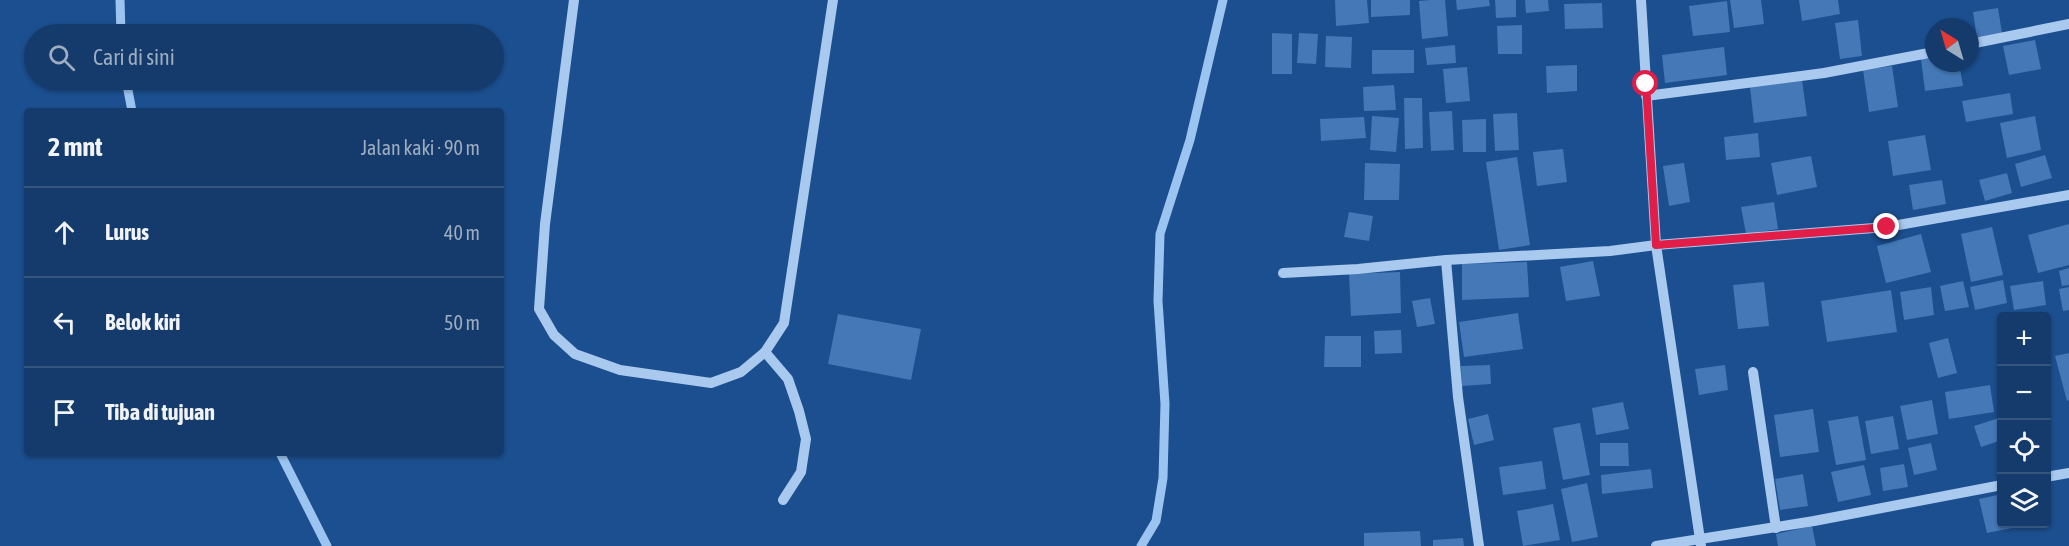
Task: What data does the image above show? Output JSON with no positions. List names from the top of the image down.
{
  "north": "top left",
  "page": {
    "search": "Cari di sini",
    "heading": ["2 mnt", "Jalan kaki · 90 m"],
    "list": [
      ["Lurus", "40 m"],
      ["Belok kiri", "50 m"],
      "Tiba di tujuan"
    ],
    "map_buttons": ["+", "−"]
  }
}
